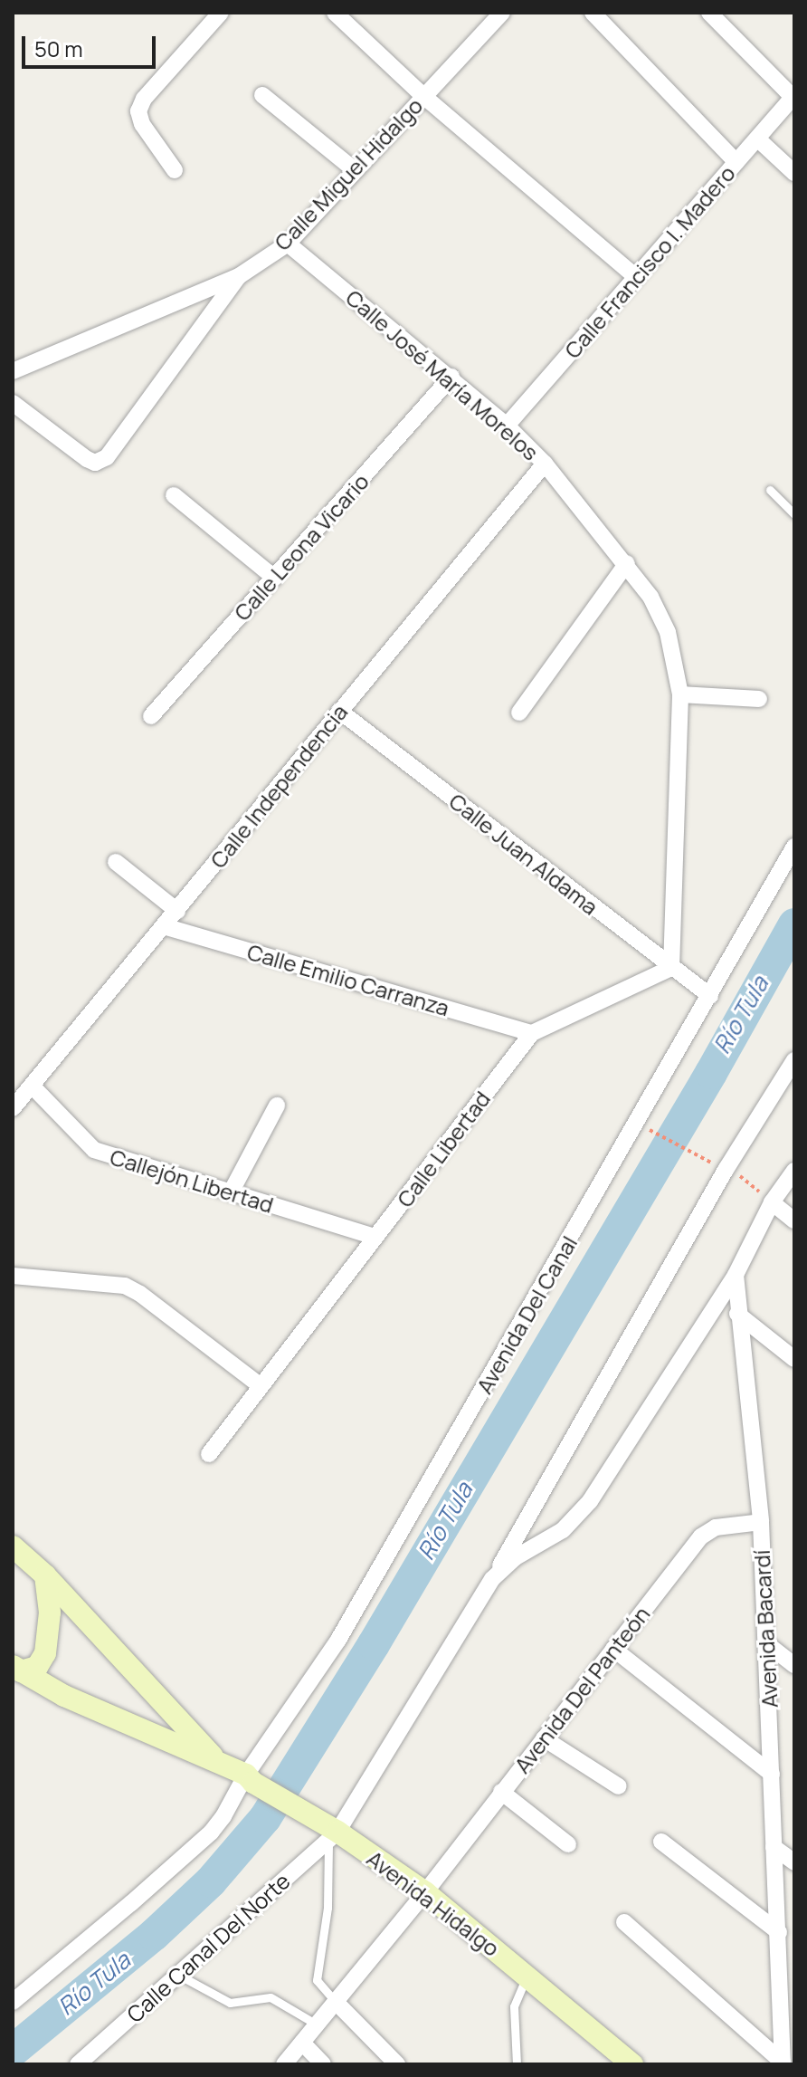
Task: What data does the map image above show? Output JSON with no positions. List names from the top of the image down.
{
  "streets": {
    "main road": ["Avenida Hidalgo"],
    "street": [
      "Calle Miguel Hidalgo",
      "Calle Francisco I. Madero",
      "Calle José María Morelos",
      "Calle Leona Vicario",
      "Calle Independencia",
      "Calle Juan Aldama",
      "Calle Emilio Carranza",
      "Calle Libertad",
      "Callejón Libertad",
      "Avenida Del Canal",
      "Avenida Bacardí",
      "Avenida Del Panteón",
      "Calle Canal Del Norte"
    ]
  },
  "crossings": [
    ["Calle Miguel Hidalgo", "Calle José María Morelos"],
    ["Calle Francisco I. Madero", "Calle José María Morelos"],
    ["Calle José María Morelos", "Calle Leona Vicario"],
    ["Calle José María Morelos", "Calle Independencia"],
    ["Calle José María Morelos", "Calle Juan Aldama"],
    ["Calle José María Morelos", "Calle Libertad"],
    ["Calle Independencia", "Calle Juan Aldama"],
    ["Calle Independencia", "Calle Emilio Carranza"],
    ["Calle Independencia", "Callejón Libertad"],
    ["Calle Juan Aldama", "Calle Libertad"],
    ["Calle Juan Aldama", "Avenida Del Canal"],
    ["Calle Emilio Carranza", "Calle Libertad"],
    ["Calle Libertad", "Callejón Libertad"],
    ["Avenida Del Canal", "Avenida Hidalgo"],
    ["Avenida Bacardí", "Avenida Del Panteón"],
    ["Avenida Del Panteón", "Avenida Hidalgo"],
    ["Avenida Hidalgo", "Calle Canal Del Norte"]
  ],
  "water": ["Río Tula"],
  "scale_bar": "50 m"
}
